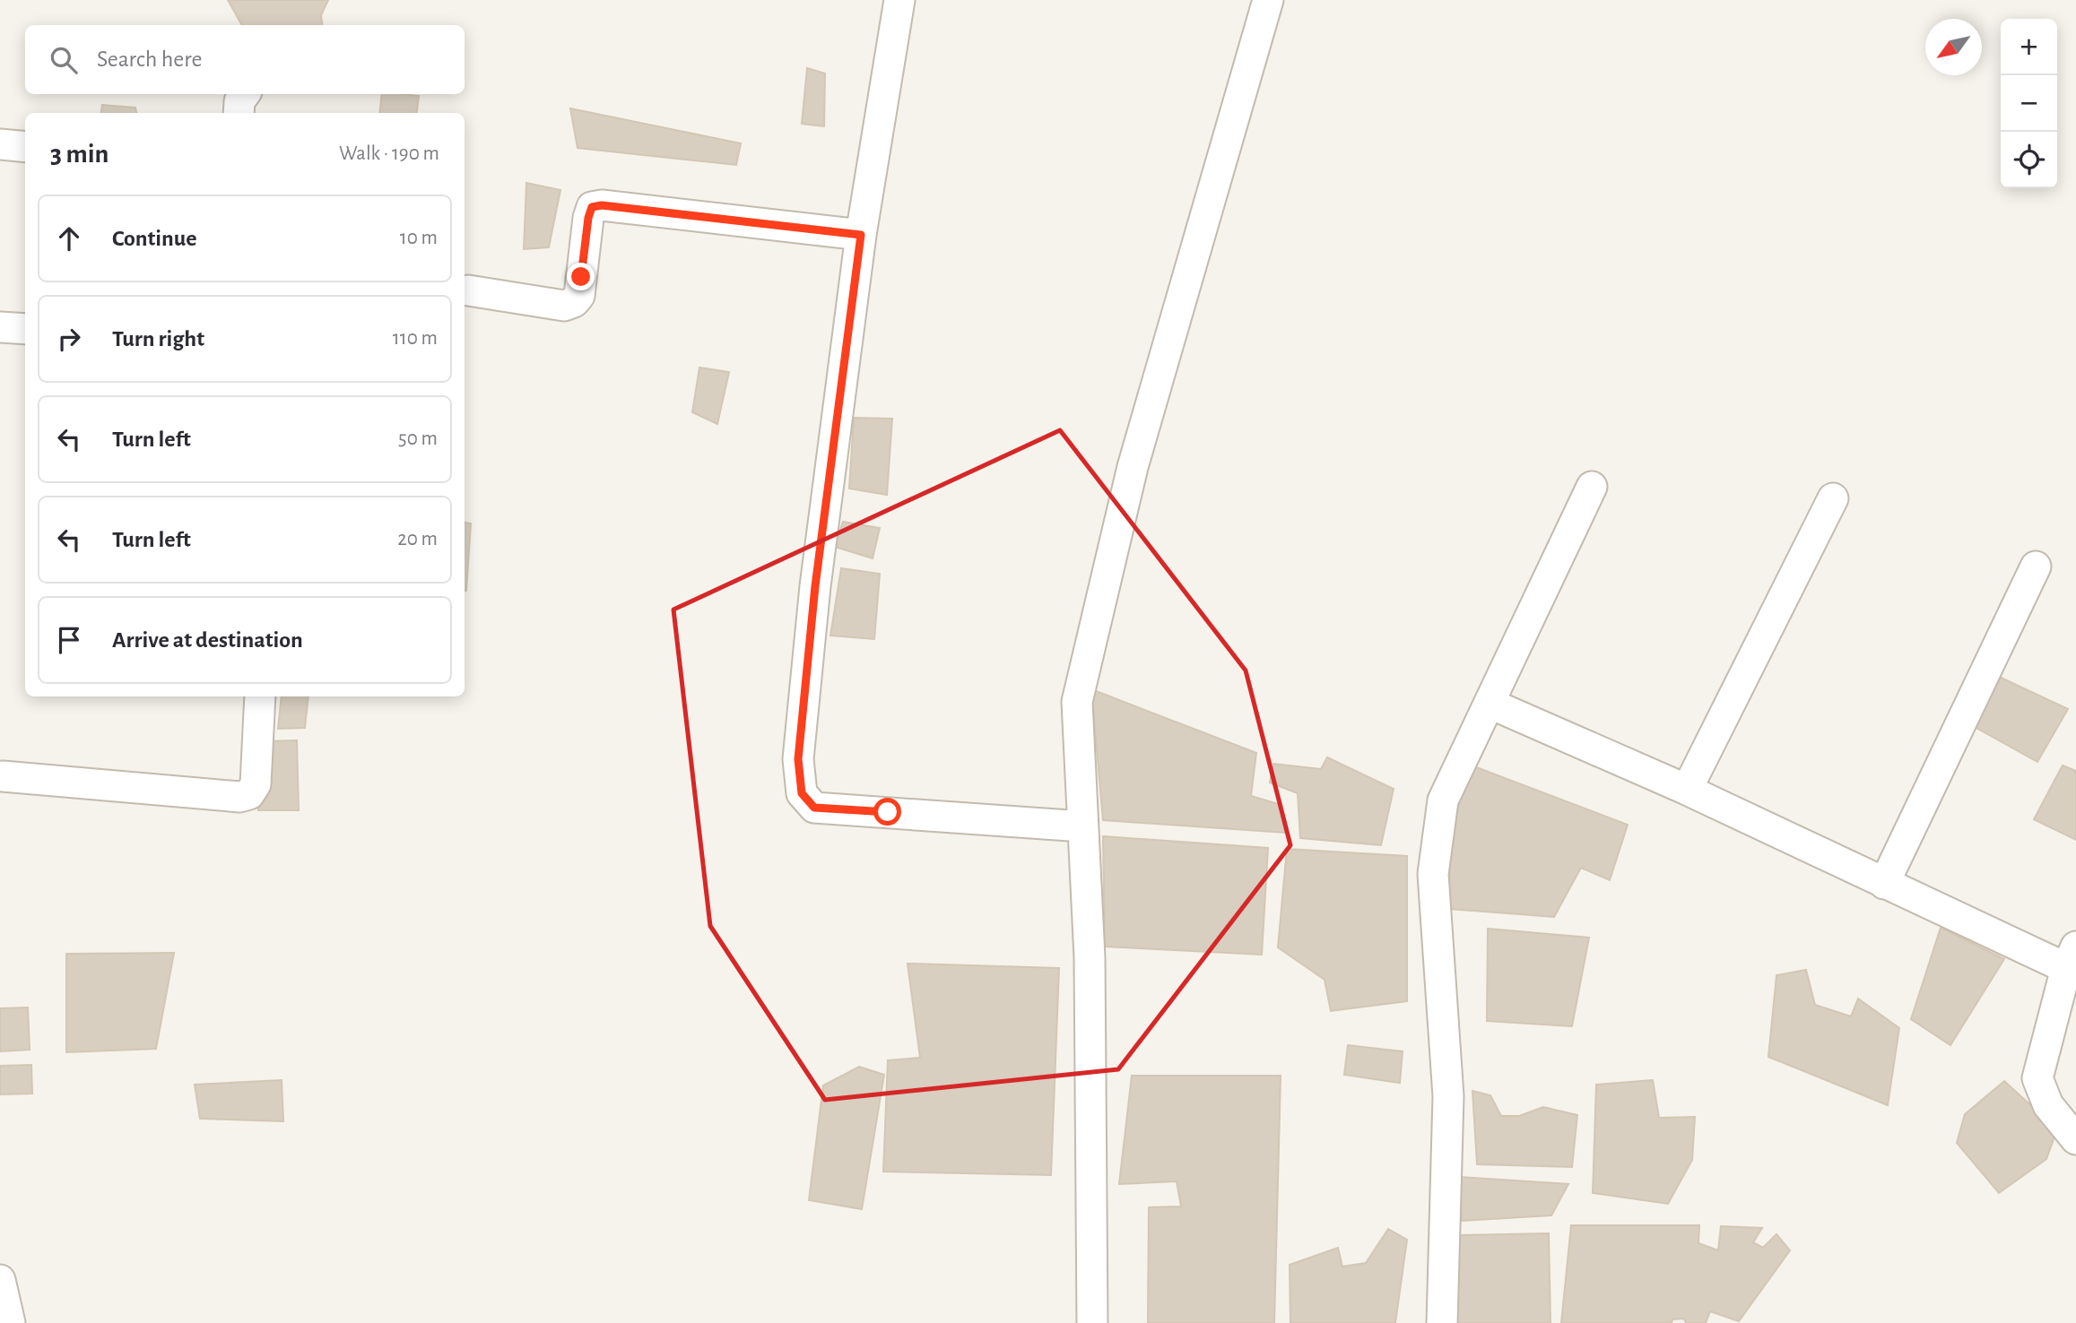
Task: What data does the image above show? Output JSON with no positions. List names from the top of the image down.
{
  "north": "bottom left",
  "page": {
    "map_buttons": ["+", "−"],
    "search": "Search here",
    "heading": ["3 min", "Walk · 190 m"],
    "list": [
      ["Continue", "10 m"],
      ["Turn right", "110 m"],
      ["Turn left", "50 m"],
      ["Turn left", "20 m"],
      "Arrive at destination"
    ]
  }
}
